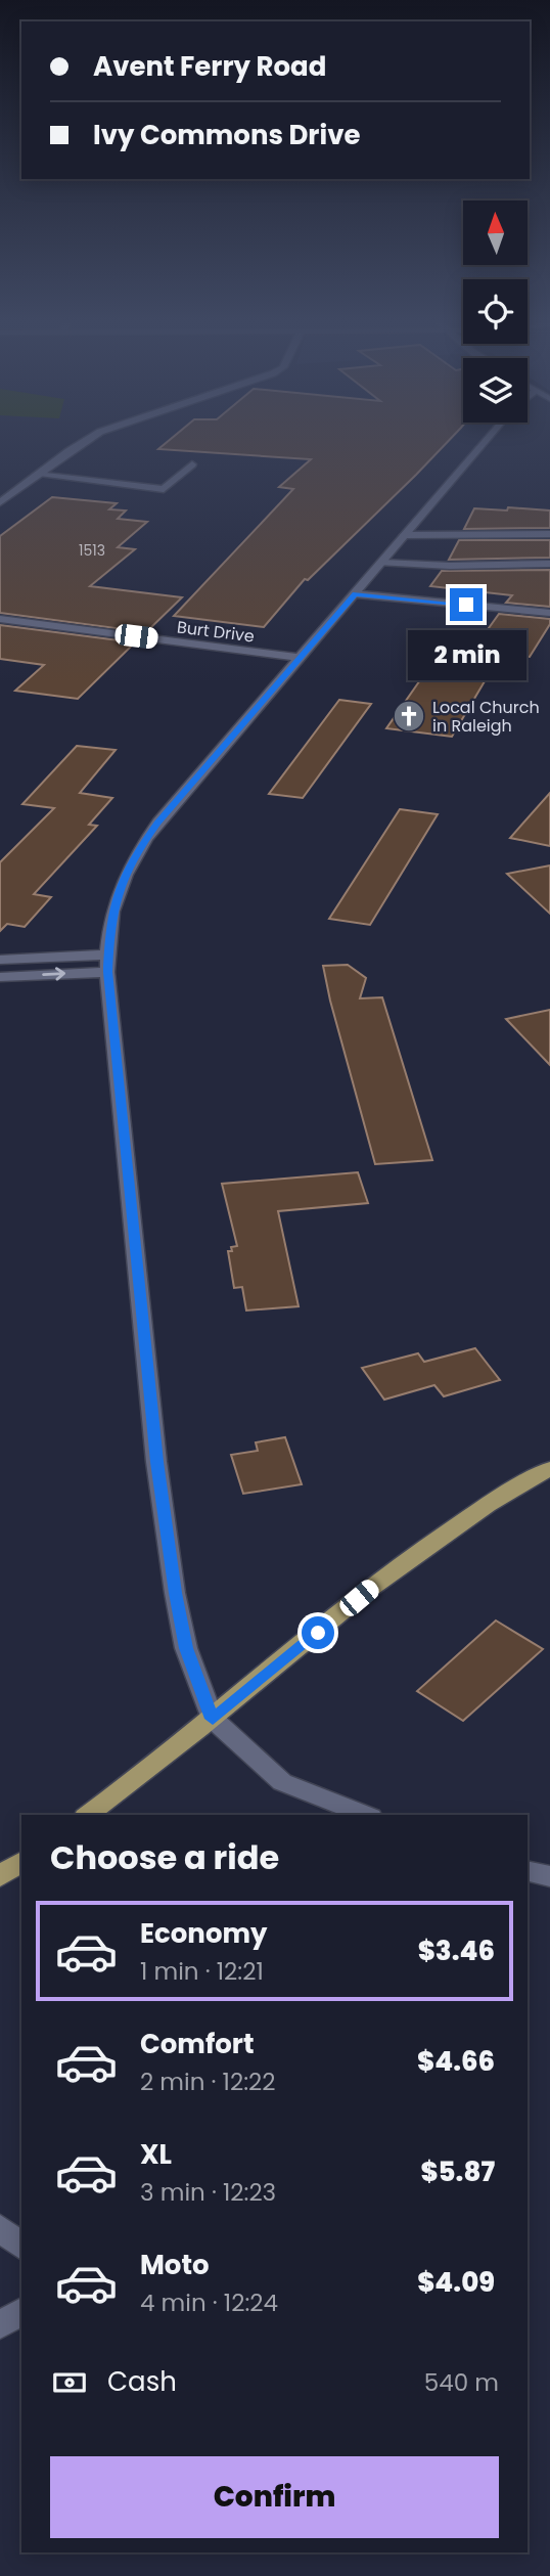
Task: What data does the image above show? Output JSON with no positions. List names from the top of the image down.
{
  "streets": {
    "street": ["Burt Drive"]
  },
  "places": {
    "church": ["Local Church in Raleigh"]
  },
  "house_numbers": ["1513"],
  "north": "top",
  "page": {
    "banner": ["Avent Ferry Road", "Ivy Commons Drive"],
    "bubble": "2 min",
    "heading": "Choose a ride",
    "list": [
      {
        "name": "Economy",
        "note": "1 min · 12:21",
        "value": "$3.46"
      },
      {
        "name": "Comfort",
        "note": "2 min · 12:22",
        "value": "$4.66"
      },
      {
        "name": "XL",
        "note": "3 min · 12:23",
        "value": "$5.87"
      },
      {
        "name": "Moto",
        "note": "4 min · 12:24",
        "value": "$4.09"
      }
    ],
    "pay": ["Cash", "540 m"],
    "buttons": "Confirm"
  }
}
